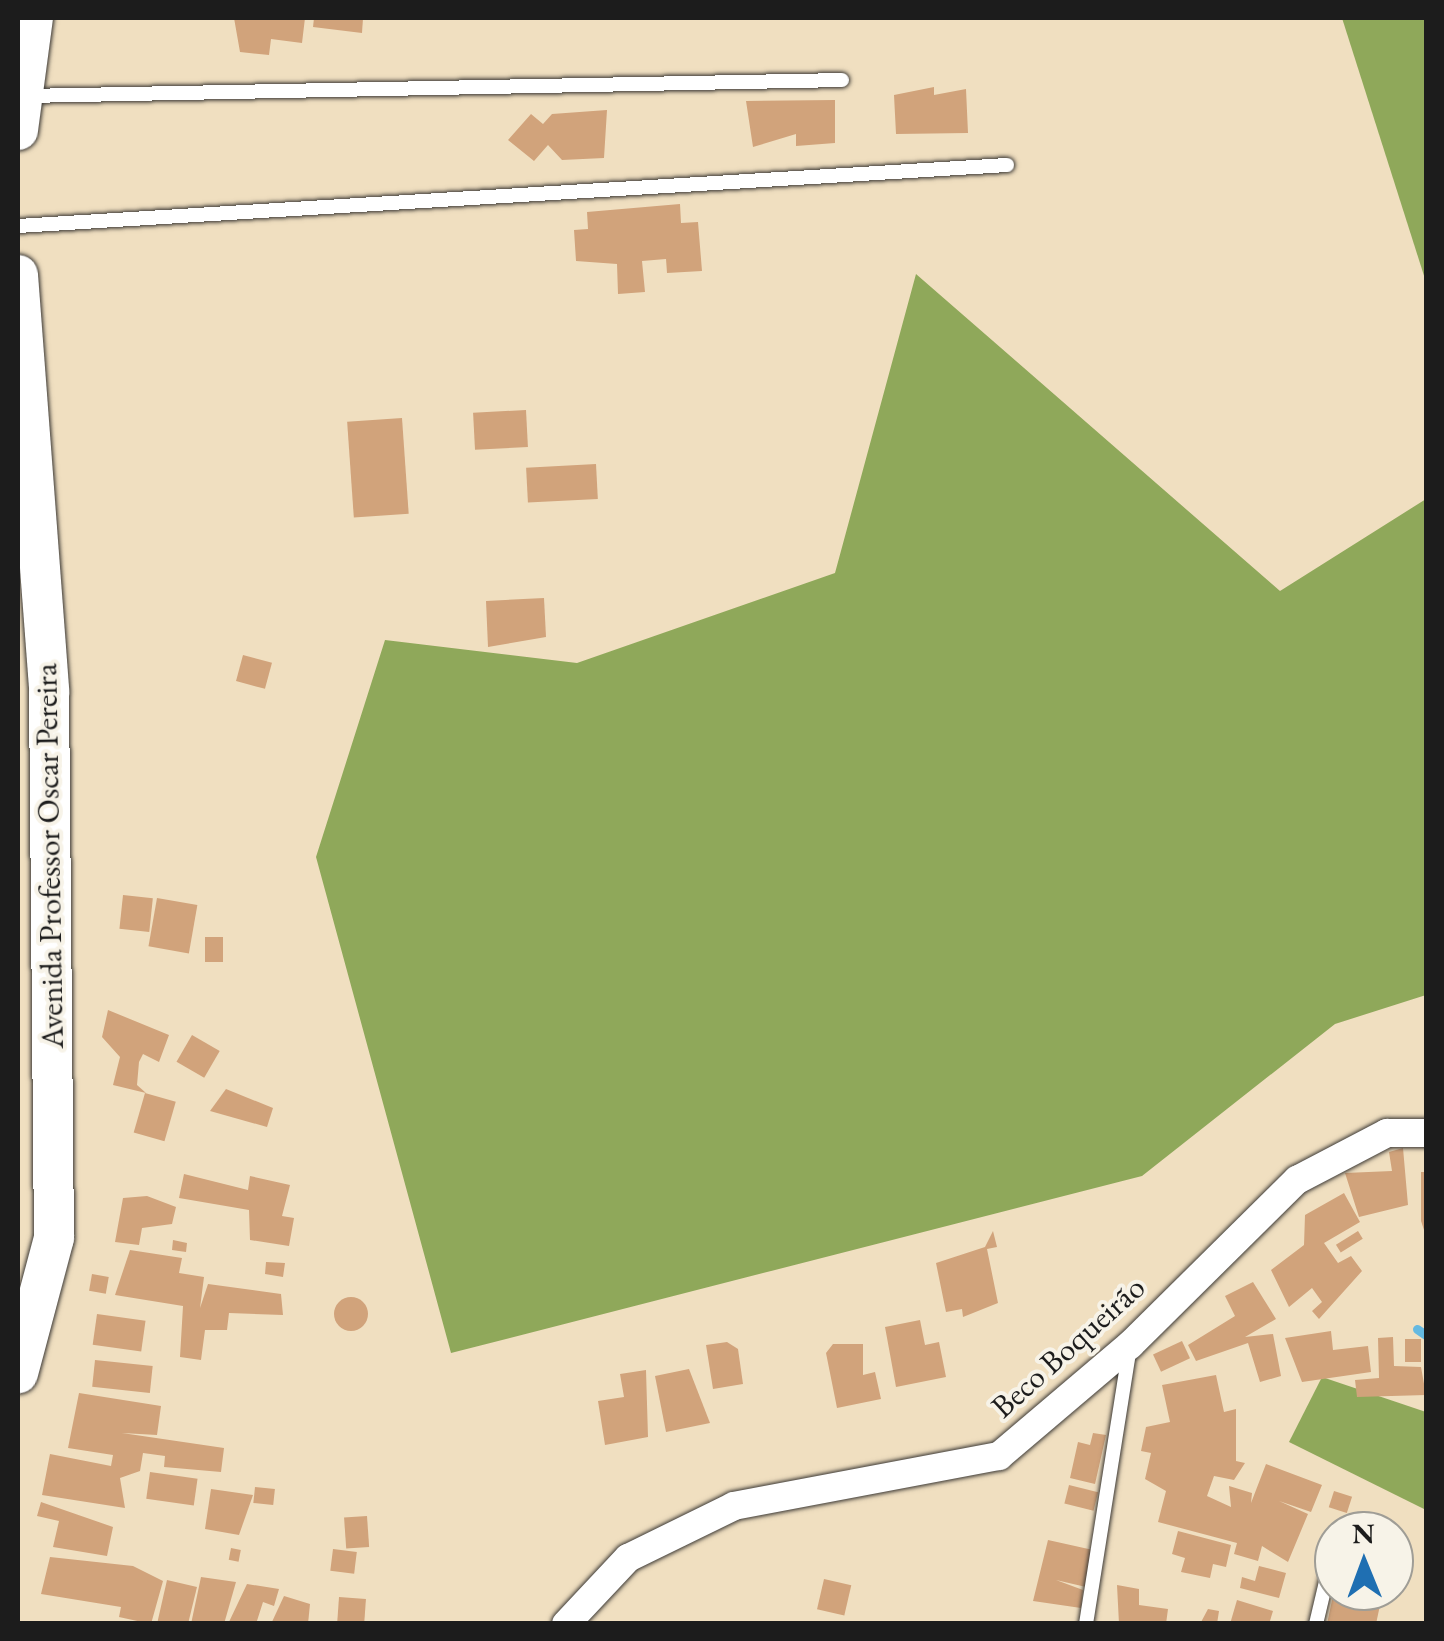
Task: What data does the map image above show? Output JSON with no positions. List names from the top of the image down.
{
  "streets": {
    "main road": ["Avenida Professor Oscar Pereira"],
    "street": ["Beco Boqueirão"]
  },
  "north": "top"
}
